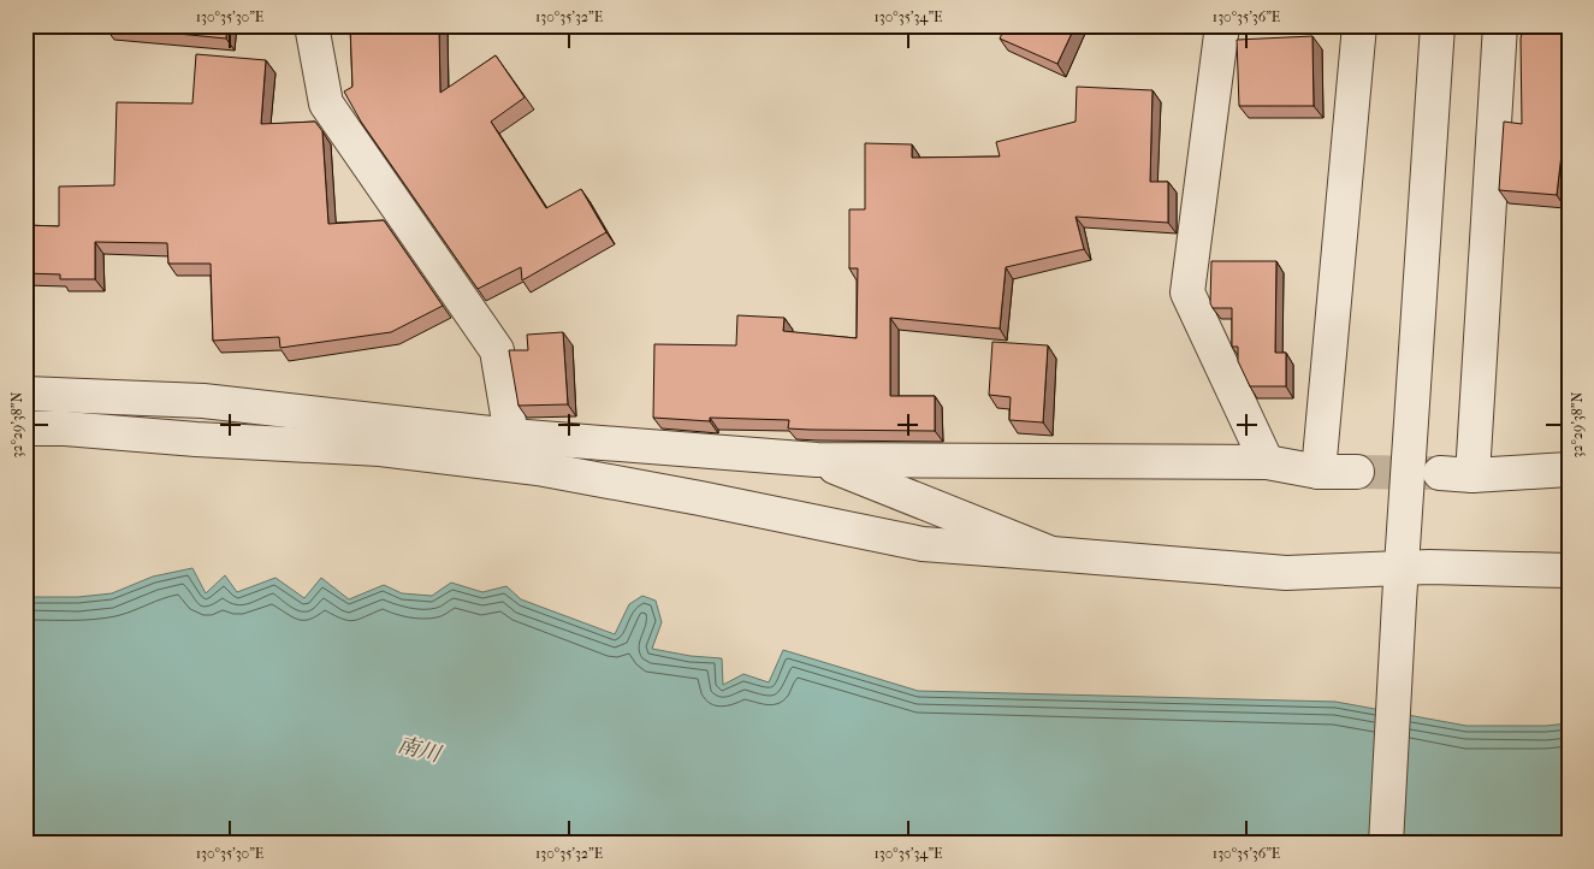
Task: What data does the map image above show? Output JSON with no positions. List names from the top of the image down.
{
  "water": ["南川"],
  "coordinates": [
    "130°35'30\"E",
    "130°35'32\"E",
    "130°35'34\"E",
    "130°35'36\"E",
    "32°29'38\"N"
  ]
}
